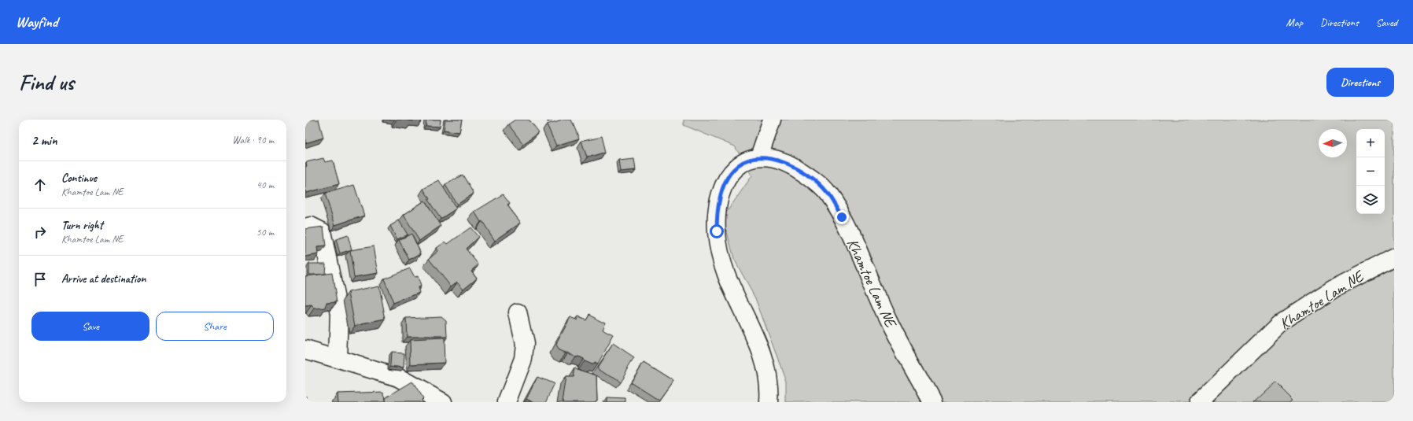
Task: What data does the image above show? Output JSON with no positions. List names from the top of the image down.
{
  "streets": {
    "main road": ["Khamtoe Lam NE"]
  },
  "north": "left",
  "page": {
    "header": "Wayfind",
    "nav": ["Map", "Directions", "Saved"],
    "buttons": [
      "Directions",
      ["Save", "Share"]
    ],
    "title": "Find us",
    "heading": ["2 min", "Walk · 90 m"],
    "map_buttons": ["+", "−"],
    "list": [
      ["Continue", "Khamtoe Lam NE", "40 m"],
      ["Turn right", "Khamtoe Lam NE", "50 m"],
      "Arrive at destination"
    ]
  }
}
